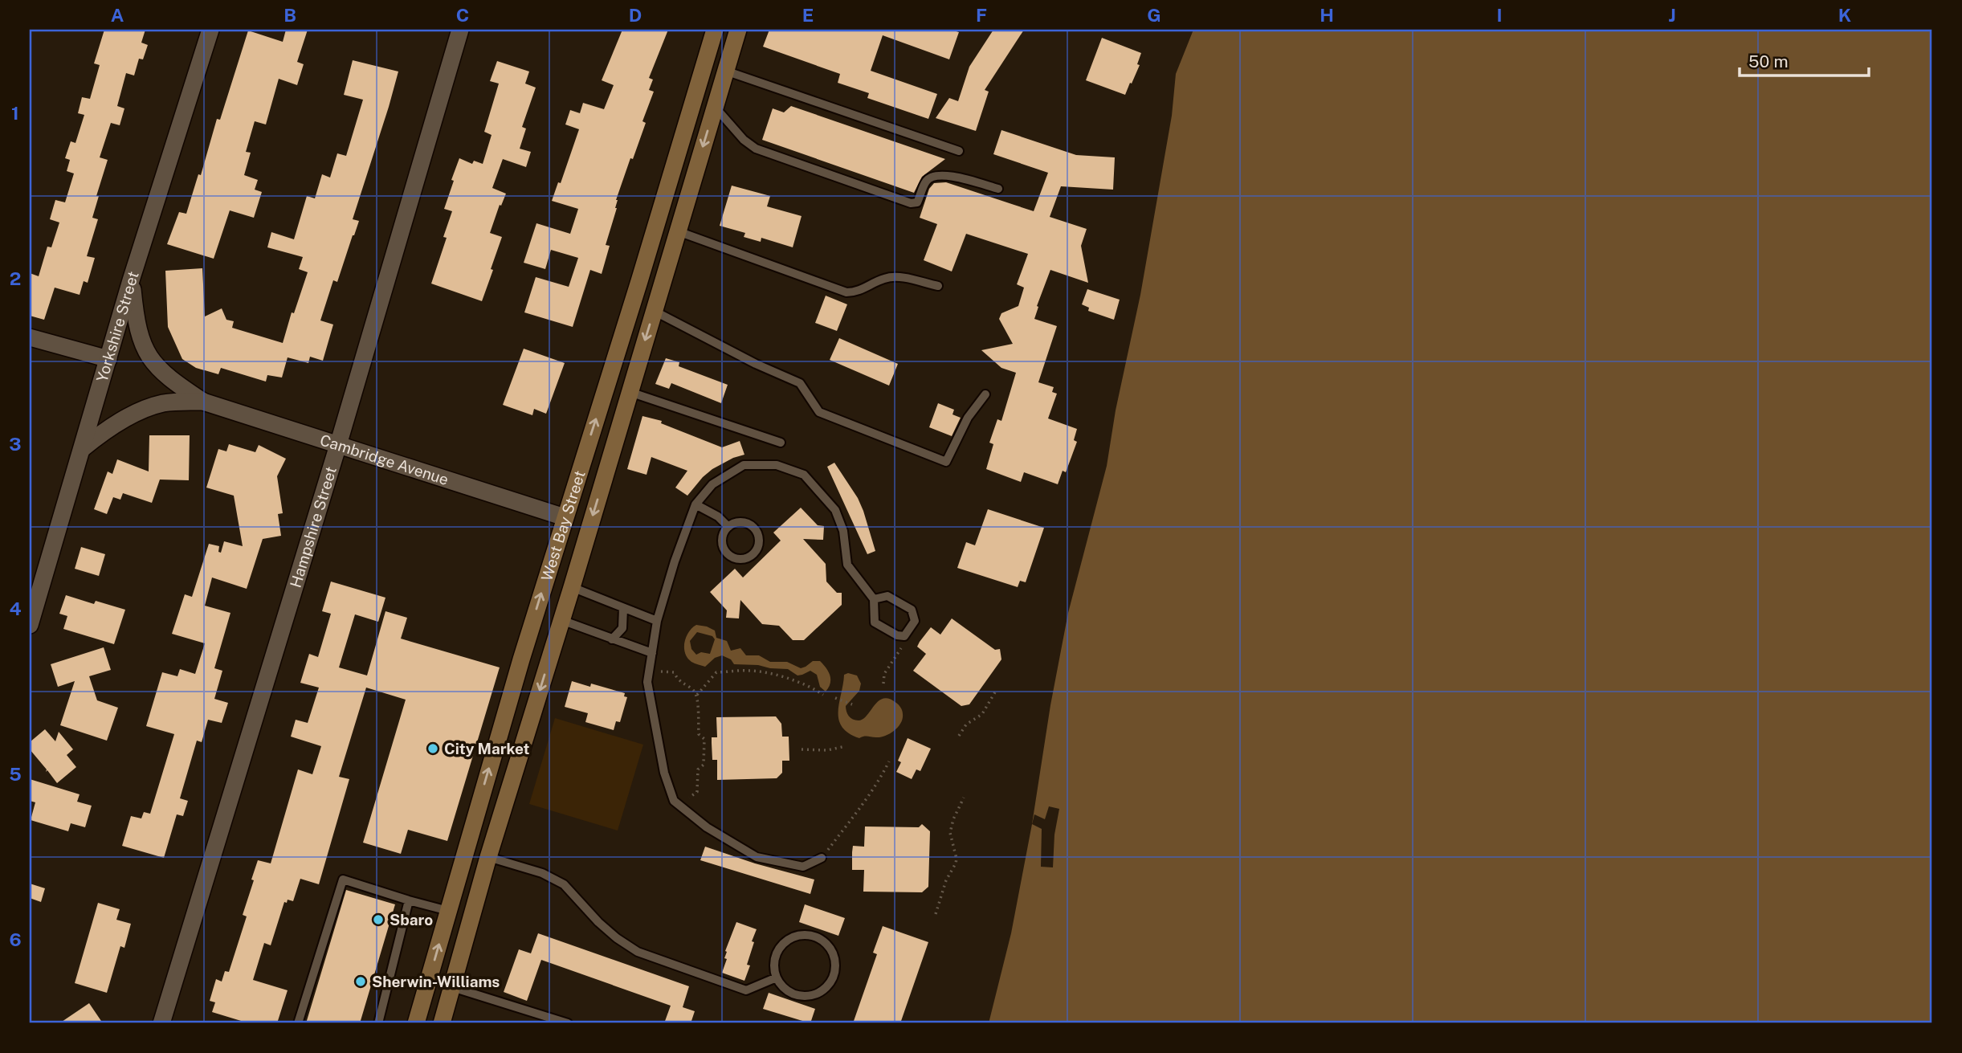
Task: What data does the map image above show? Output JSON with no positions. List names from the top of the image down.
{
  "streets": {
    "main road": ["West Bay Street"],
    "street": ["Yorkshire Street", "Cambridge Avenue", "Hampshire Street"]
  },
  "crossings": [
    ["Yorkshire Street", "Cambridge Avenue"],
    ["Cambridge Avenue", "West Bay Street"],
    ["Cambridge Avenue", "Hampshire Street"]
  ],
  "places": ["City Market", "Sbaro", "Sherwin-Williams"],
  "scale_bar": "50 m",
  "grid": {
    "columns": [
      "A",
      "B",
      "C",
      "D",
      "E",
      "F",
      "G",
      "H",
      "I",
      "J",
      "K"
    ],
    "rows": [
      "1",
      "2",
      "3",
      "4",
      "5",
      "6"
    ]
  }
}
